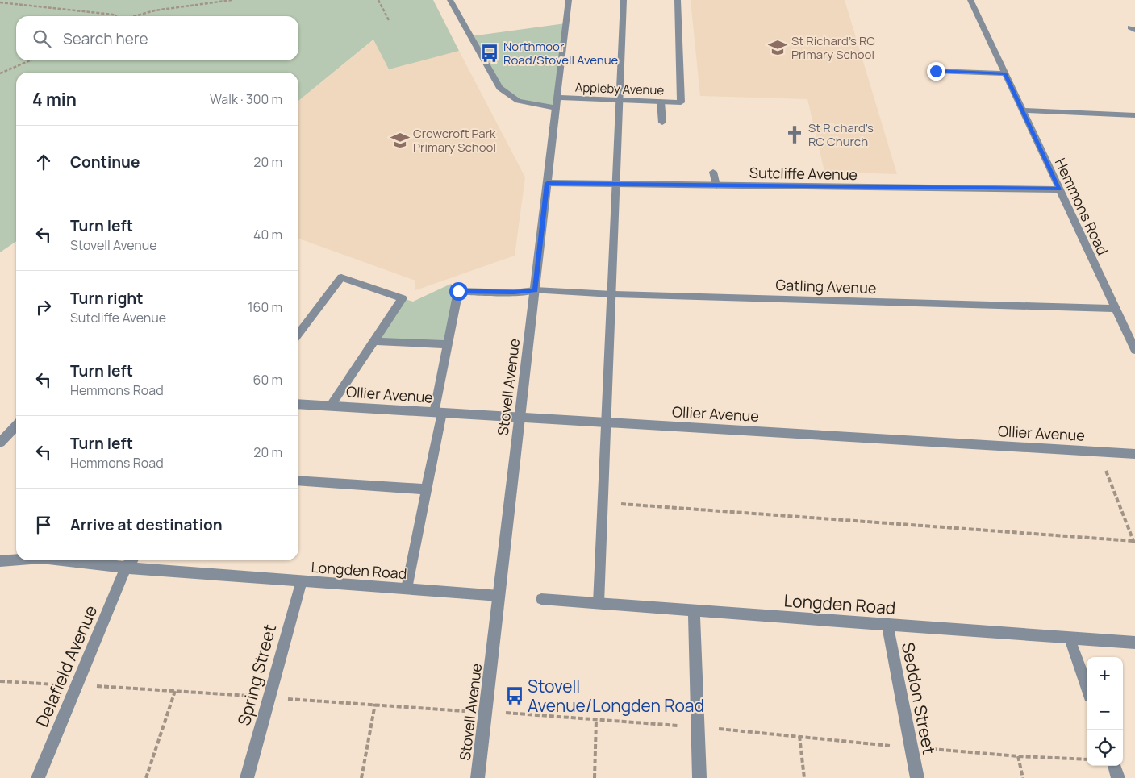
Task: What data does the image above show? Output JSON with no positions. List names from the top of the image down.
{
  "streets": {
    "street": [
      "Appleby Avenue",
      "Sutcliffe Avenue",
      "Hemmons Road",
      "Gatling Avenue",
      "Stovell Avenue",
      "Ollier Avenue",
      "Longden Road",
      "Delafield Avenue",
      "Spring Street",
      "Seddon Street"
    ]
  },
  "crossings": [
    ["Appleby Avenue", "Stovell Avenue"],
    ["Sutcliffe Avenue", "Hemmons Road"],
    ["Sutcliffe Avenue", "Stovell Avenue"],
    ["Hemmons Road", "Gatling Avenue"],
    ["Gatling Avenue", "Stovell Avenue"],
    ["Stovell Avenue", "Ollier Avenue"],
    ["Stovell Avenue", "Longden Road"],
    ["Longden Road", "Delafield Avenue"],
    ["Longden Road", "Spring Street"],
    ["Longden Road", "Seddon Street"]
  ],
  "places": {
    "school or university": ["St Richard's RC Primary School", "Crowcroft Park Primary School"],
    "bus stop": ["Northmoor Road/Stovell Avenue", "Stovell Avenue/Longden Road"],
    "church": ["St Richard's RC Church"]
  },
  "page": {
    "search": "Search here",
    "heading": ["4 min", "Walk · 300 m"],
    "list": [
      ["Continue", "20 m"],
      ["Turn left", "Stovell Avenue", "40 m"],
      ["Turn right", "Sutcliffe Avenue", "160 m"],
      ["Turn left", "Hemmons Road", "60 m"],
      ["Turn left", "Hemmons Road", "20 m"],
      "Arrive at destination"
    ],
    "map_buttons": ["+", "−"]
  }
}
